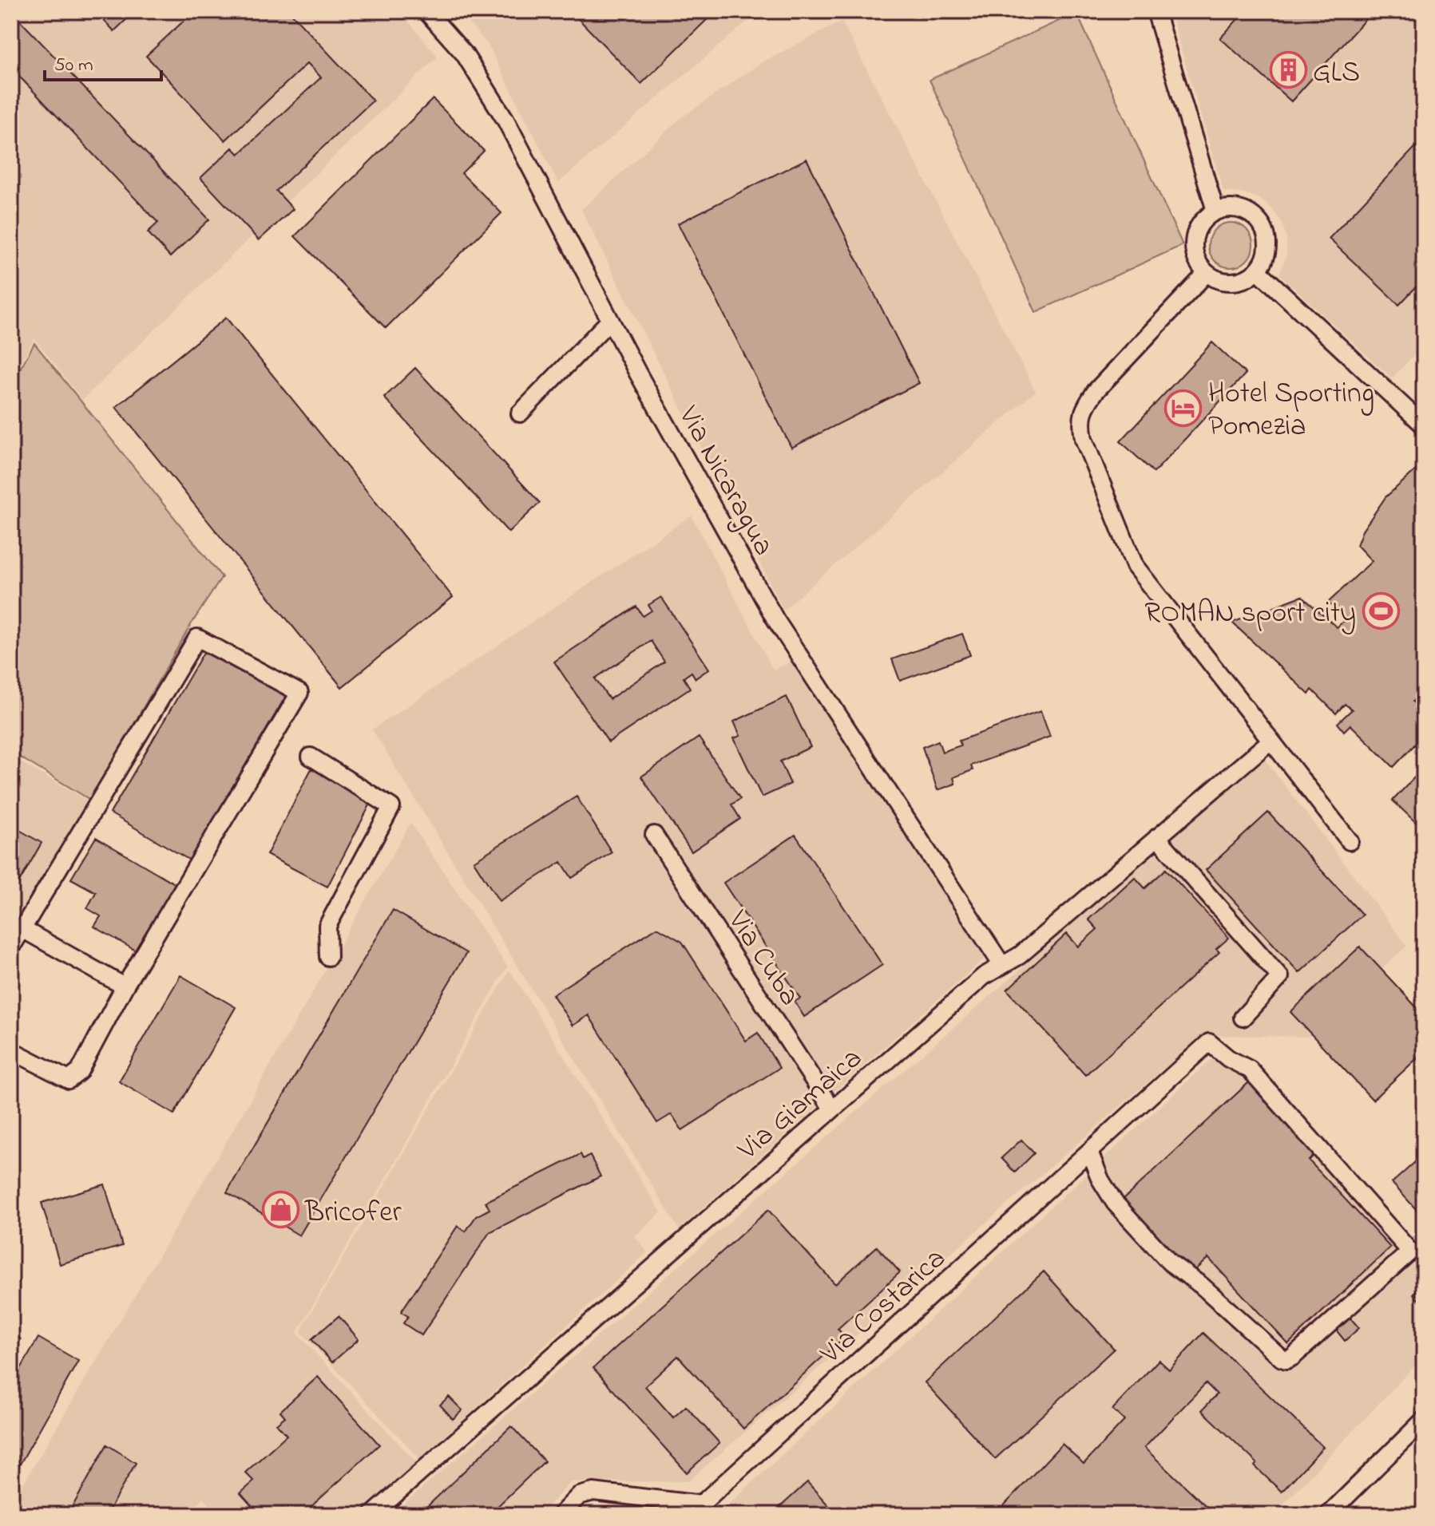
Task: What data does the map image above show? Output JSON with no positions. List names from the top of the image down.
{
  "streets": {
    "street": [
      "Via Nicaragua",
      "Via Cuba",
      "Via Giamaica",
      "Via Costarica"
    ]
  },
  "crossings": [
    ["Via Nicaragua", "Via Giamaica"],
    ["Via Cuba", "Via Giamaica"]
  ],
  "places": {
    "building": ["GLS"],
    "hotel": ["Hotel Sporting Pomezia"],
    "sports": ["ROMAN sport city"],
    "shop": ["Bricofer"]
  },
  "scale_bar": "50 m"
}
